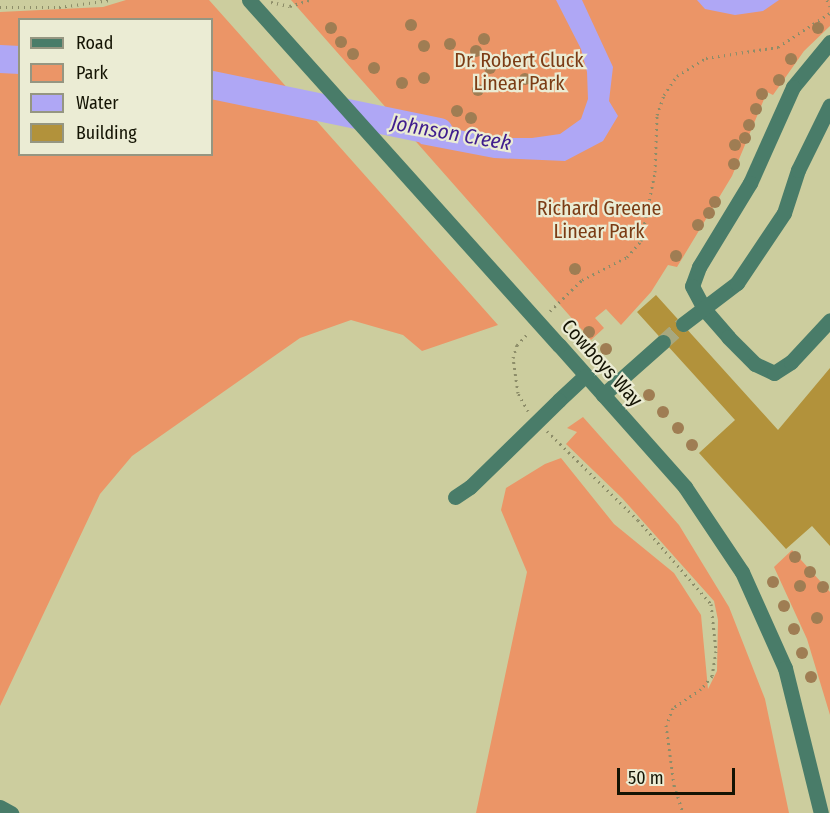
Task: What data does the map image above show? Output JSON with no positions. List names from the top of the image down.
{
  "streets": {
    "street": ["Cowboys Way"]
  },
  "water": ["Johnson Creek"],
  "parks": ["Dr. Robert Cluck Linear Park", "Richard Greene Linear Park"],
  "legend": [
    "Road",
    "Park",
    "Water",
    "Building"
  ],
  "scale_bar": "50 m"
}
